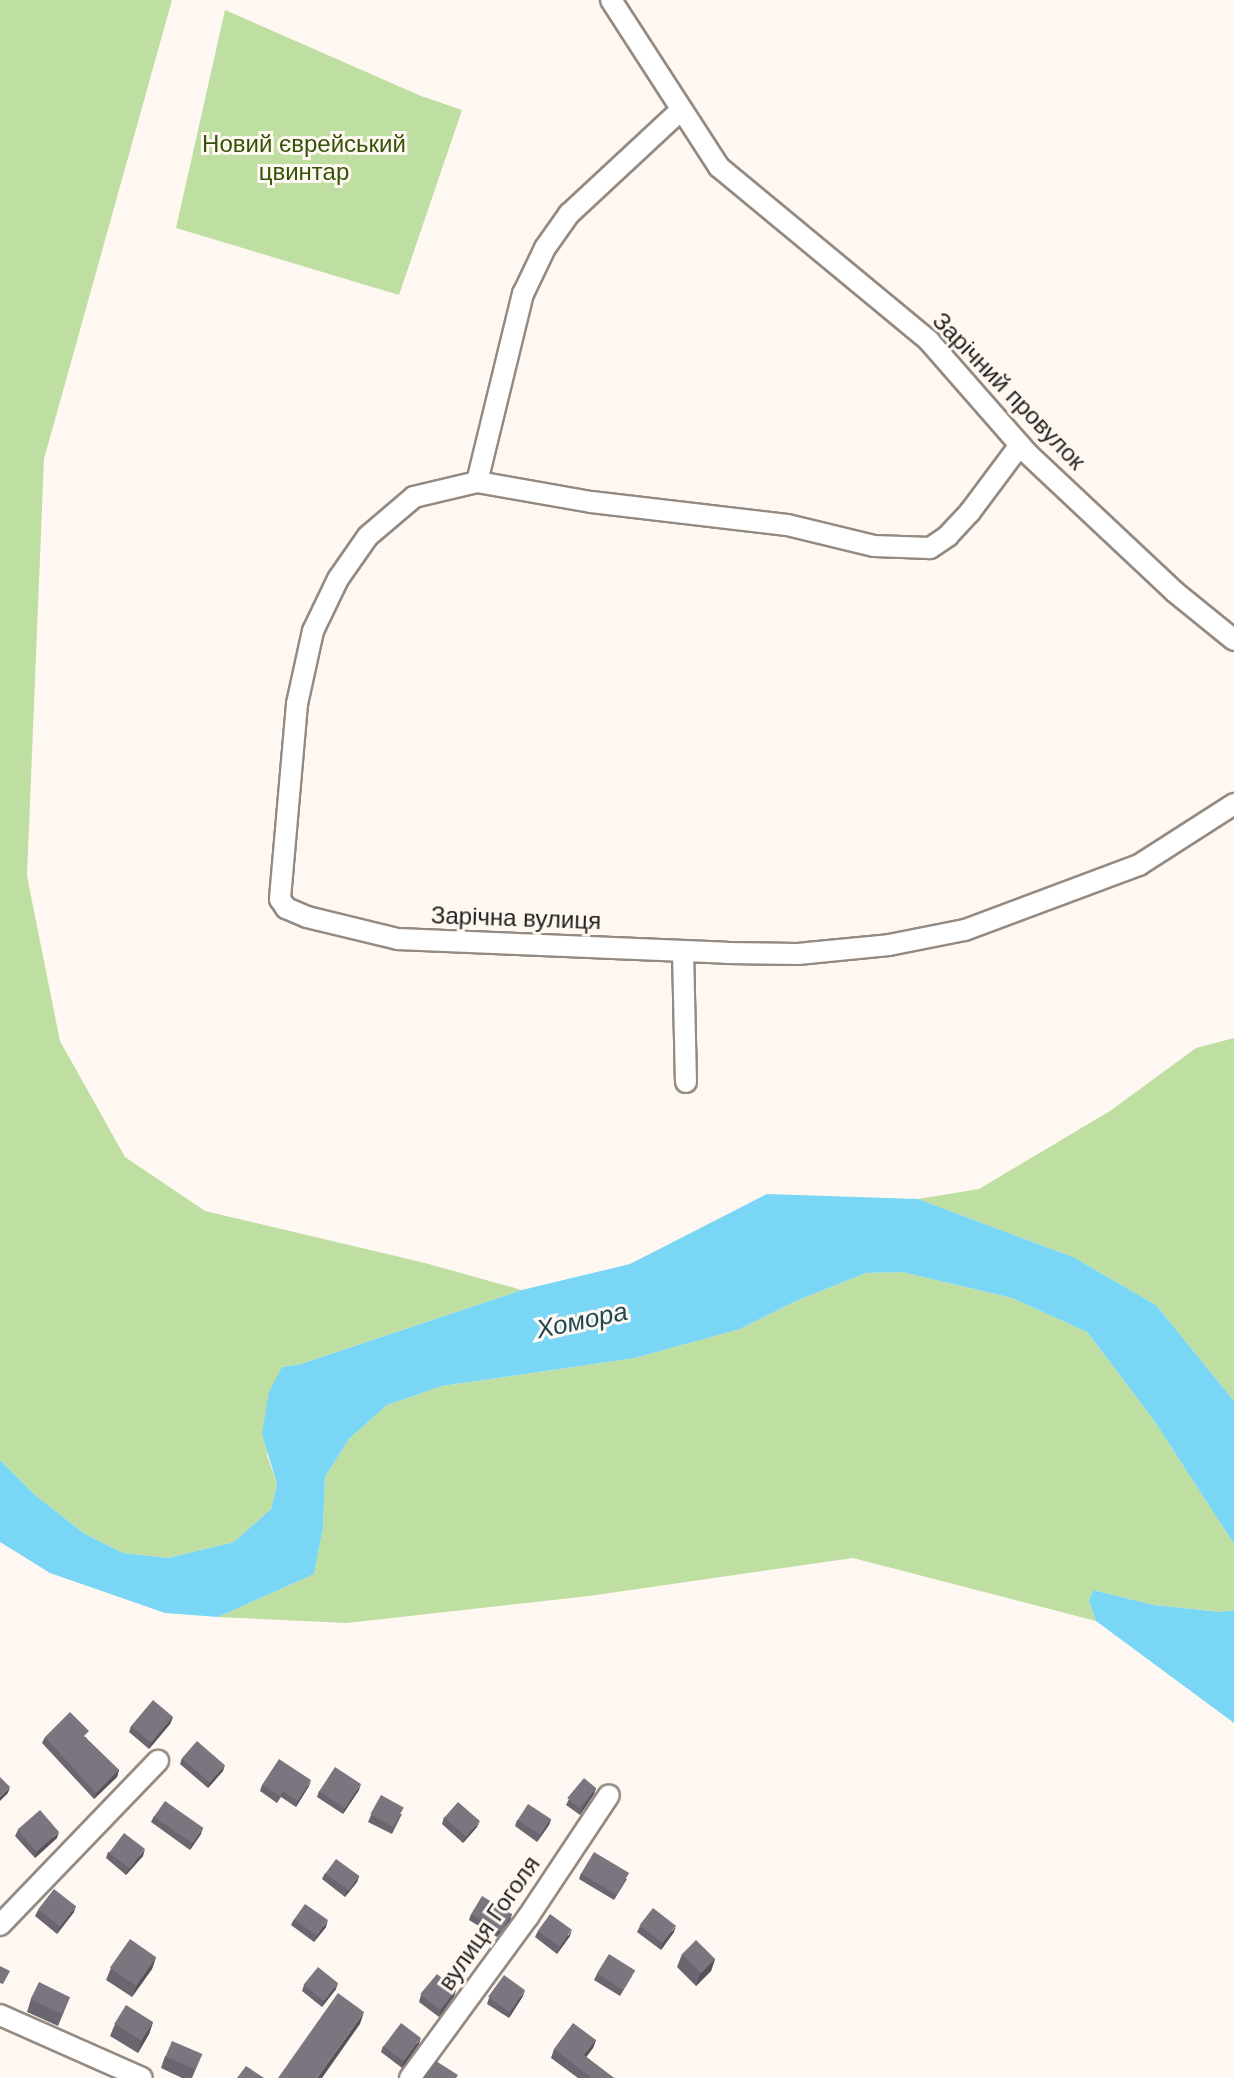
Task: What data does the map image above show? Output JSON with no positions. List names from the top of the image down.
{
  "streets": {
    "street": ["Зарічний провулок", "Зарічна вулиця", "вулиця Гоголя"]
  },
  "crossings": [
    ["Зарічний провулок", "Зарічна вулиця"]
  ],
  "water": ["Хомора"],
  "parks": ["Новий єврейський цвинтар"]
}
